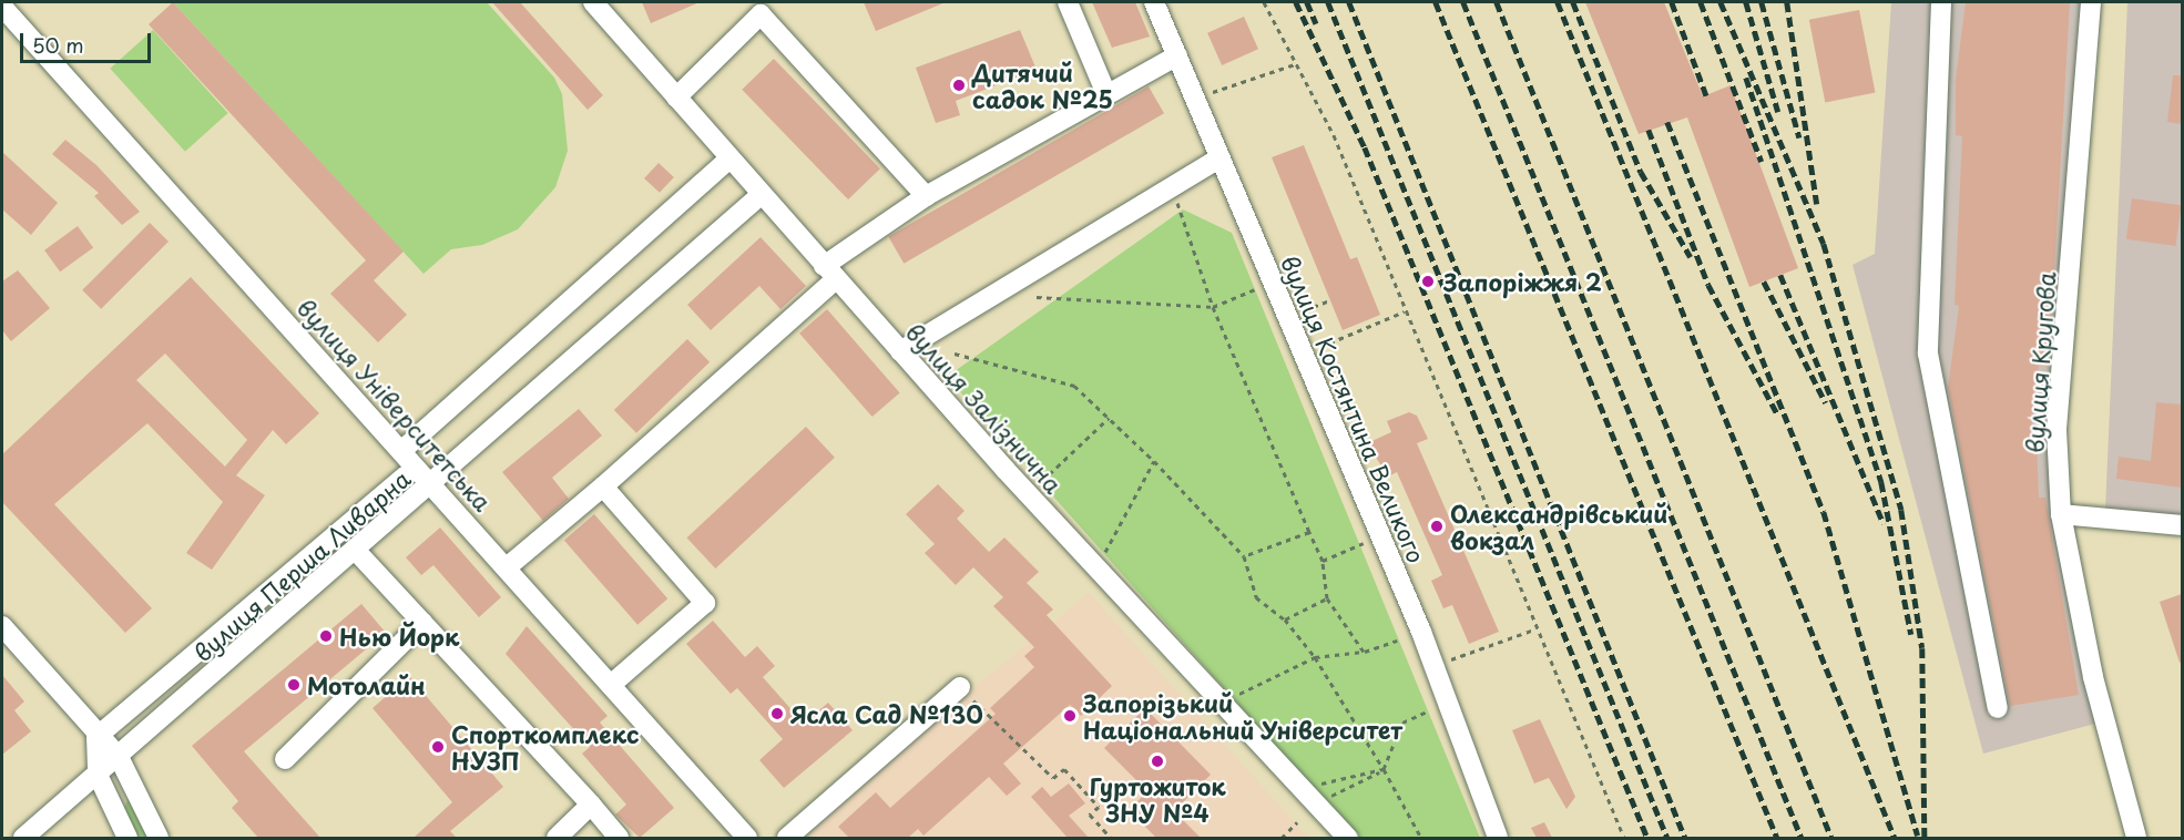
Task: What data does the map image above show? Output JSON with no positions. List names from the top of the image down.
{
  "streets": {
    "street": [
      "вулиця Кругова",
      "вулиця Університетська",
      "вулиця Залізнична",
      "вулиця Костянтина Великого",
      "вулиця Перша Ливарна"
    ]
  },
  "crossings": [
    ["вулиця Університетська", "вулиця Перша Ливарна"],
    ["вулиця Залізнична", "вулиця Перша Ливарна"]
  ],
  "places": [
    "Дитячий садок №25",
    "Запоріжжя 2",
    "Олександрівський вокзал",
    "Нью Йорк",
    "Мотолайн",
    "Ясла Сад №130",
    "Запорізький Національний Університет",
    "Спорткомплекс НУЗП",
    "Гуртожиток ЗНУ №4"
  ],
  "scale_bar": "50 m"
}
